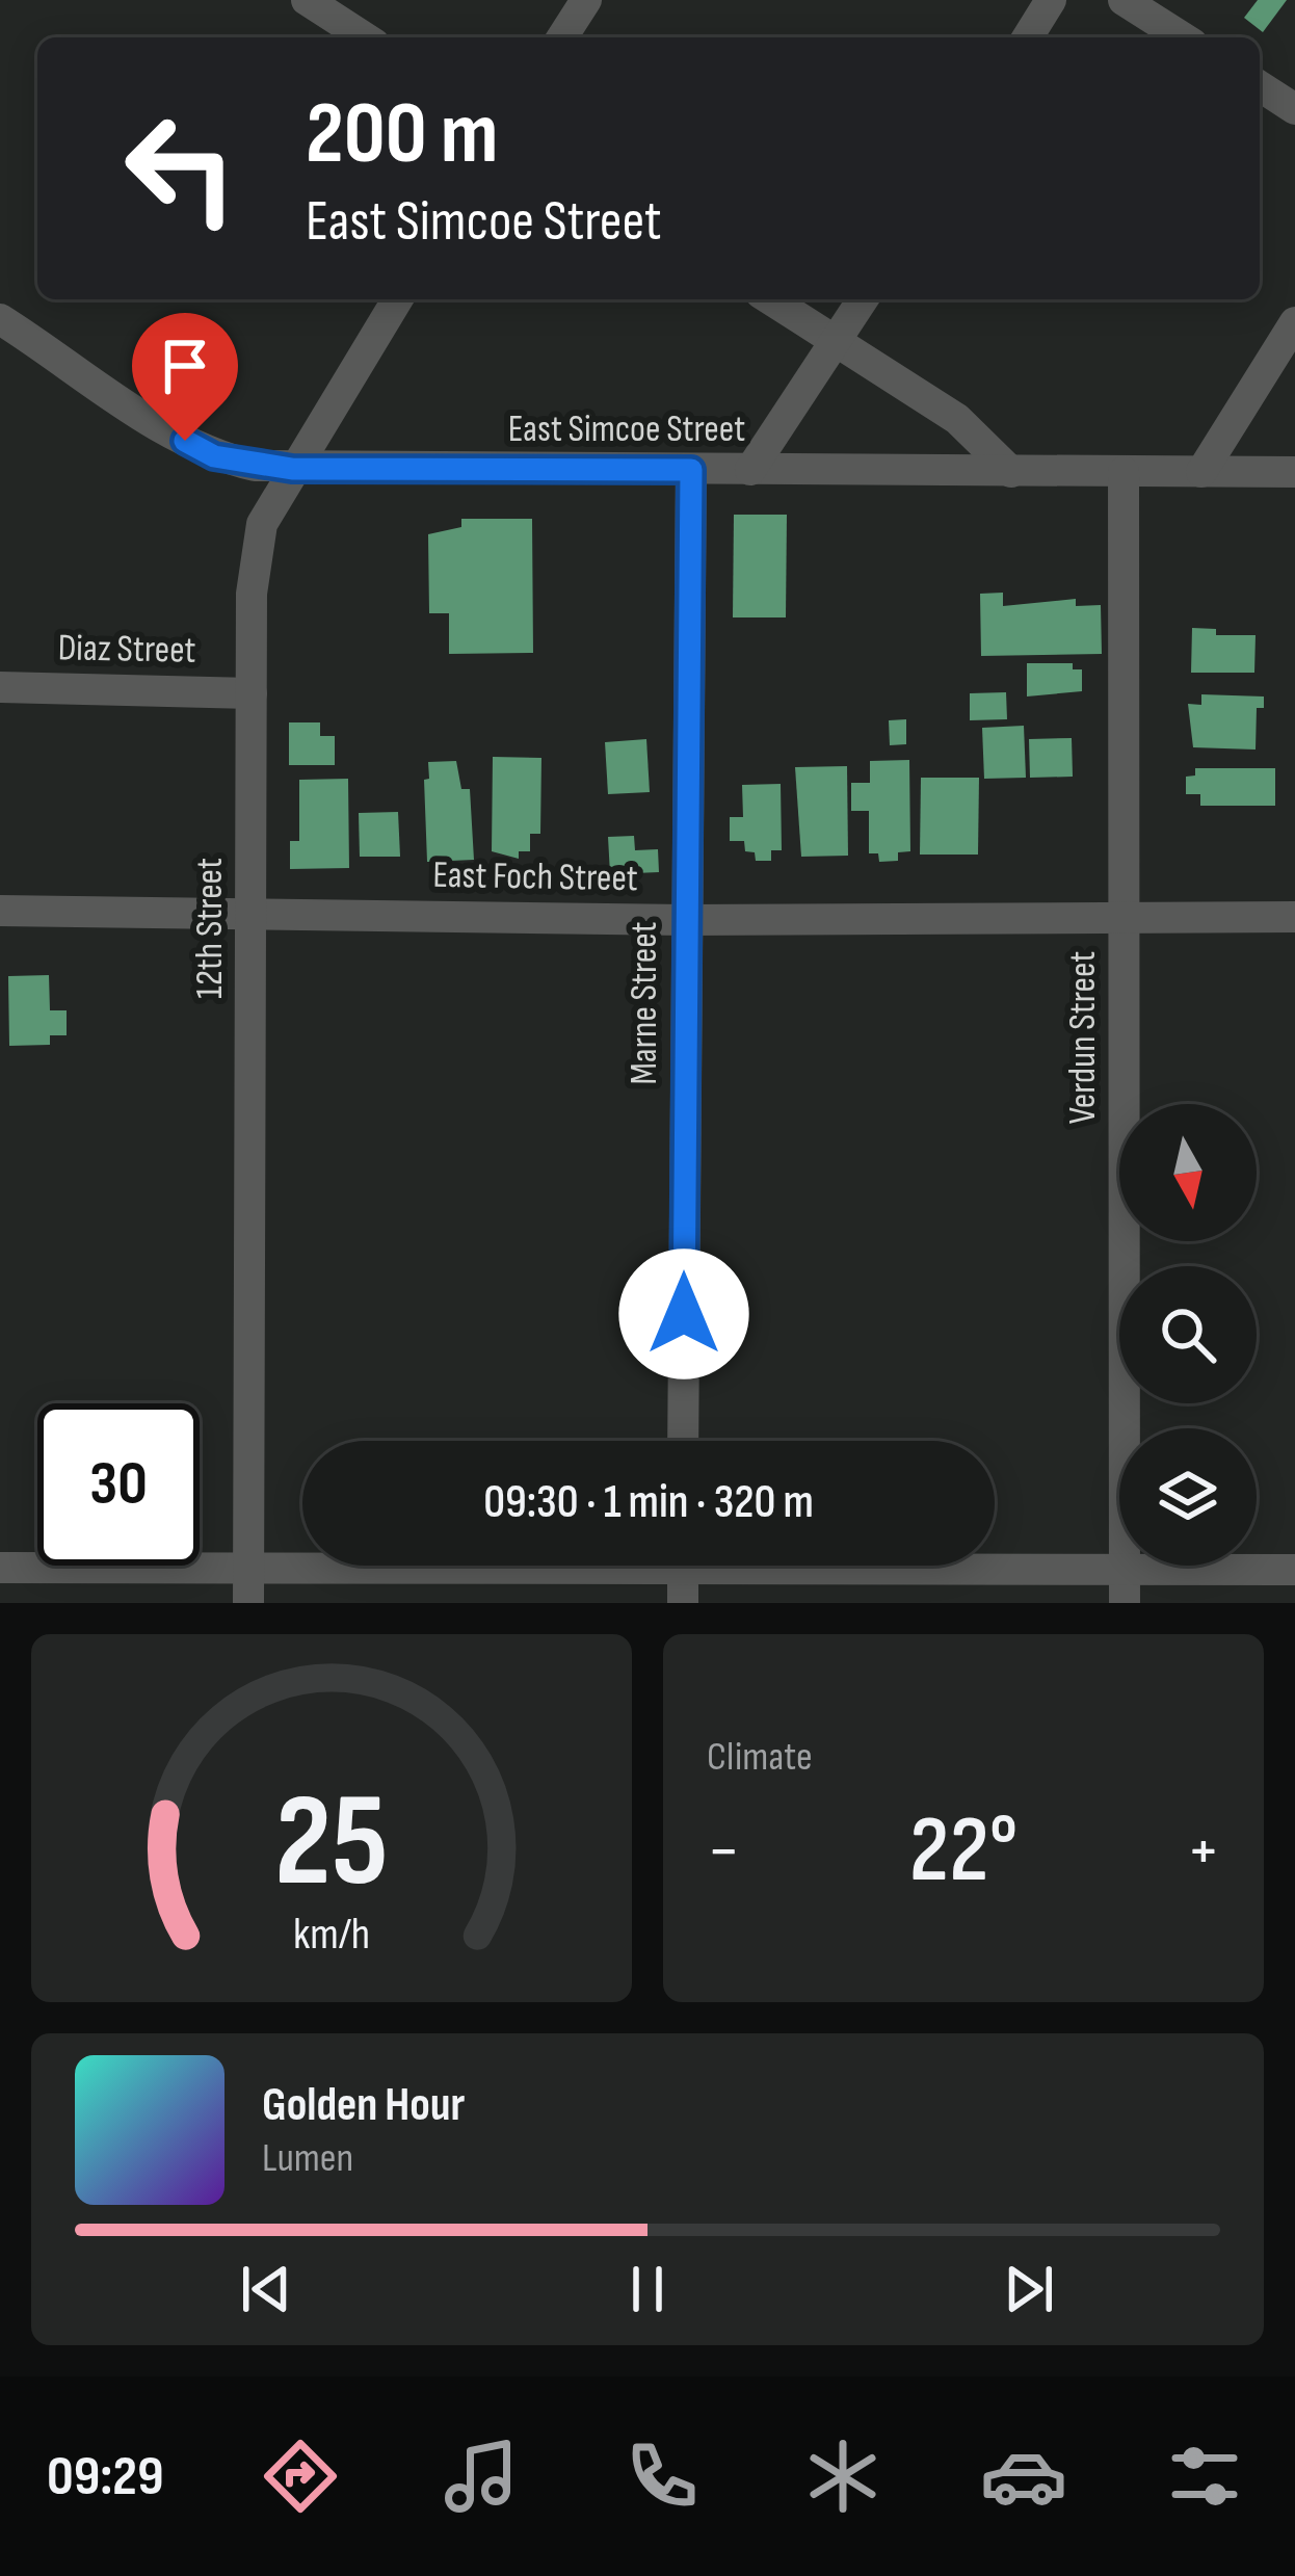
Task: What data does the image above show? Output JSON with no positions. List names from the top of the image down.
{
  "streets": {
    "street": [
      "East Simcoe Street",
      "Diaz Street",
      "East Foch Street",
      "12th Street",
      "Marne Street",
      "Verdun Street"
    ]
  },
  "crossings": [
    ["East Simcoe Street", "12th Street"],
    ["East Simcoe Street", "Marne Street"],
    ["East Simcoe Street", "Verdun Street"],
    ["Diaz Street", "12th Street"],
    ["East Foch Street", "12th Street"],
    ["East Foch Street", "Marne Street"],
    ["East Foch Street", "Verdun Street"]
  ],
  "north": "bottom",
  "page": {
    "turn": ["200 m", "East Simcoe Street"],
    "limit": "30",
    "trip": "09:30 · 1 min · 320 m",
    "tile": "Climate",
    "heat": ["−", "22°", "+"],
    "song": ["Golden Hour", "Lumen"],
    "tabs": "09:29",
    "gauge": ["25", "km/h"]
  }
}
